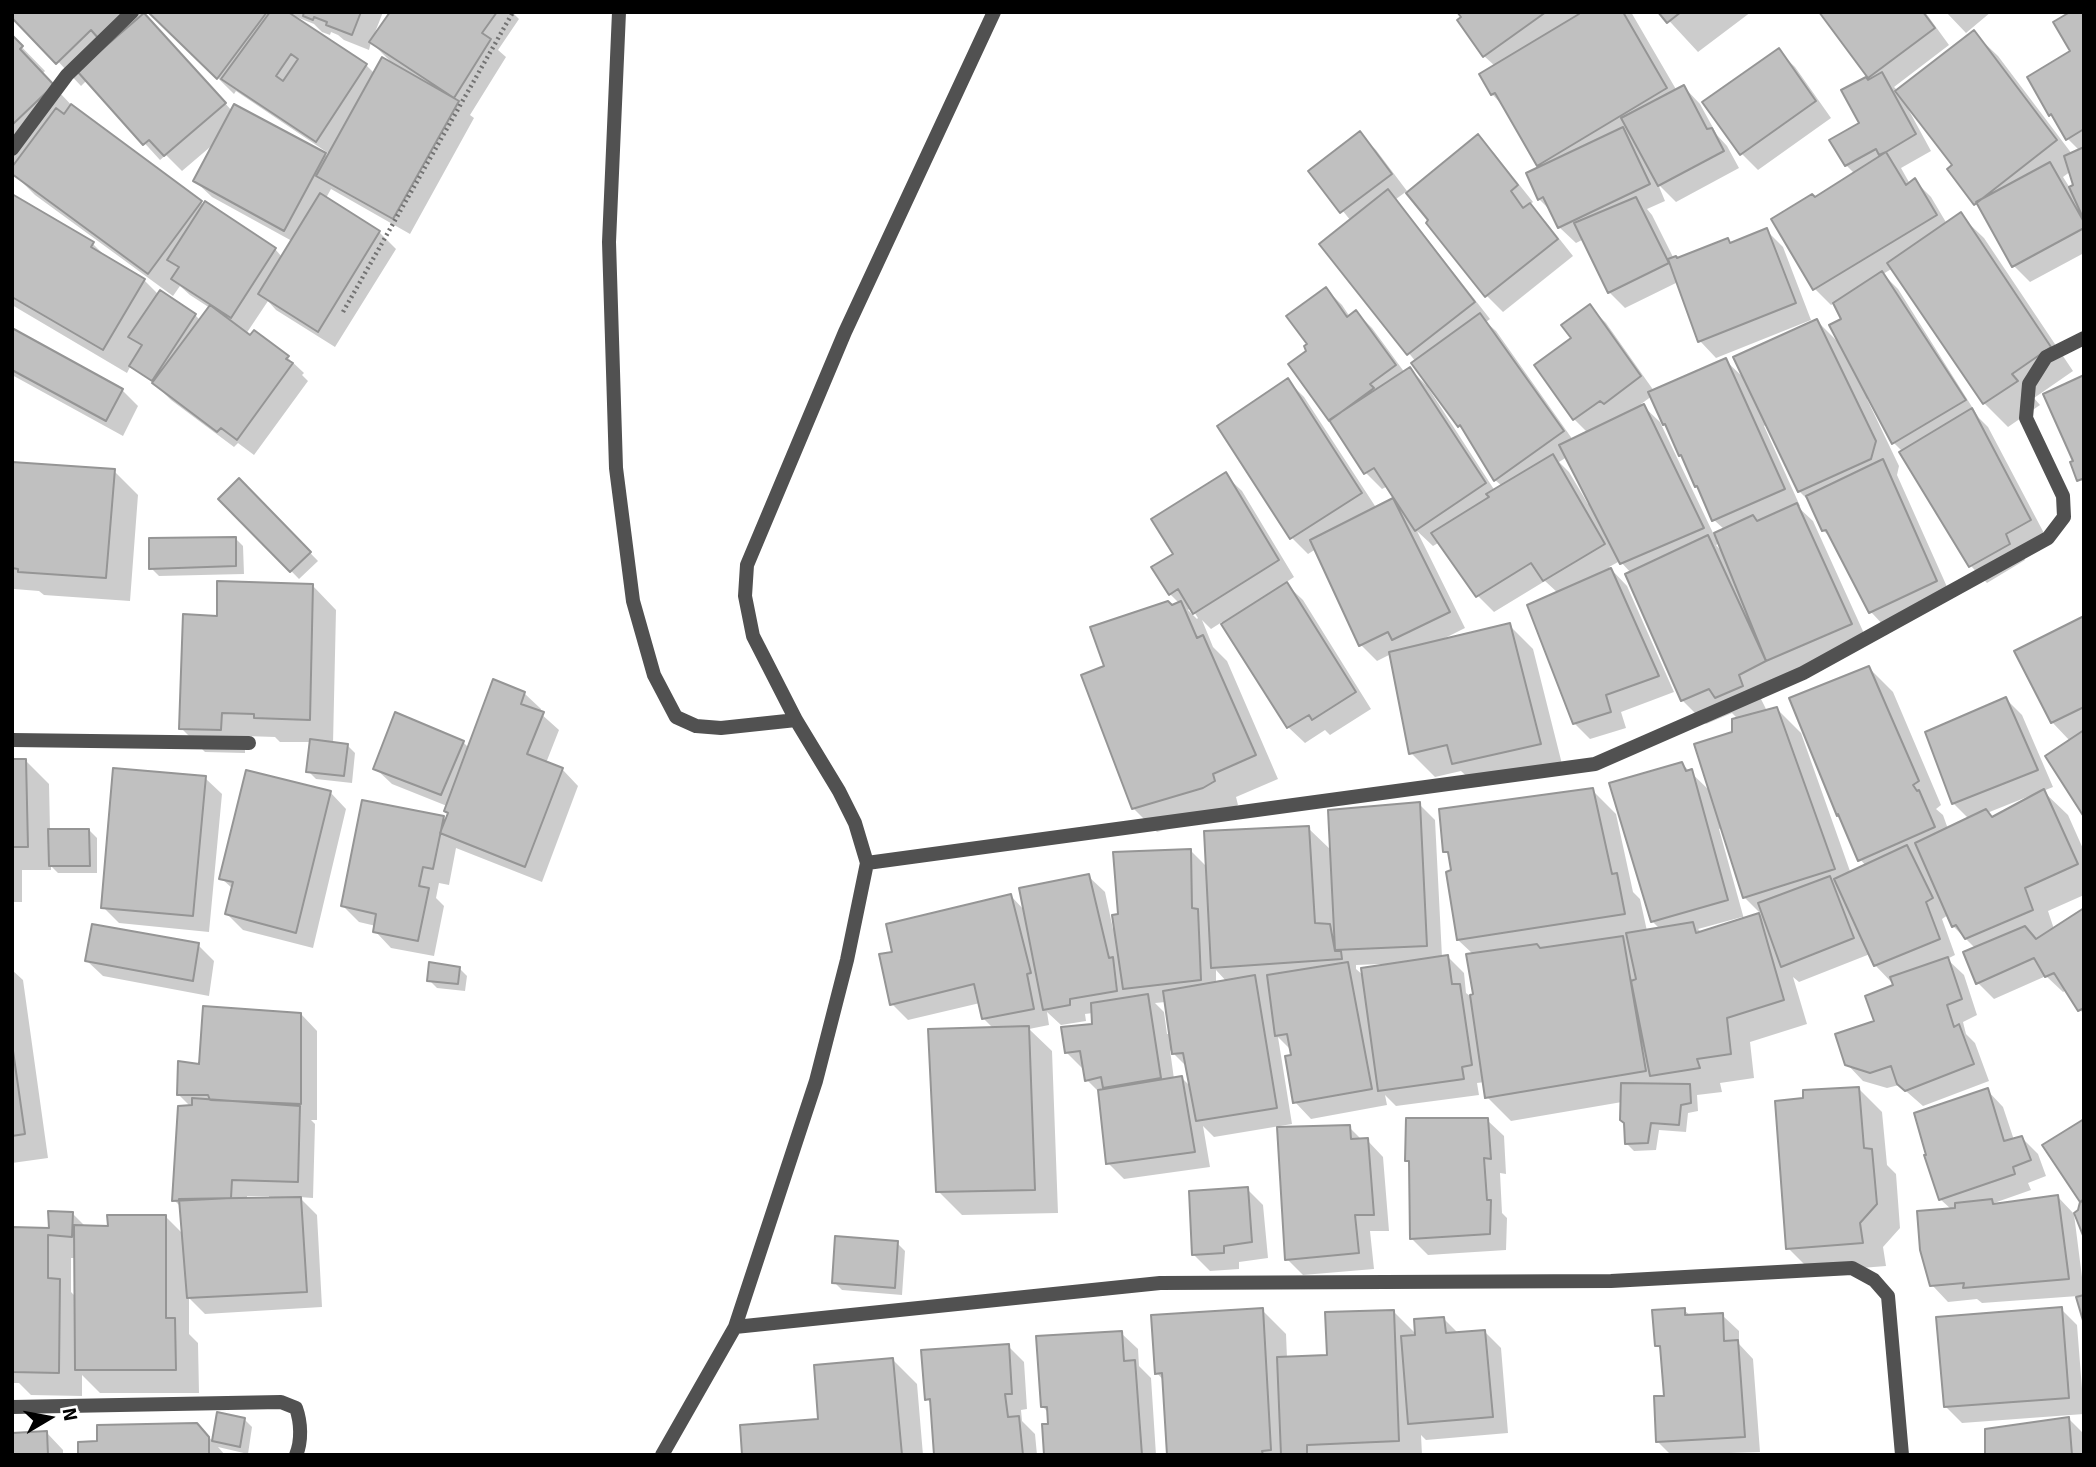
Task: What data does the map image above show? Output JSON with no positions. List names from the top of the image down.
{
  "north": "right"
}
